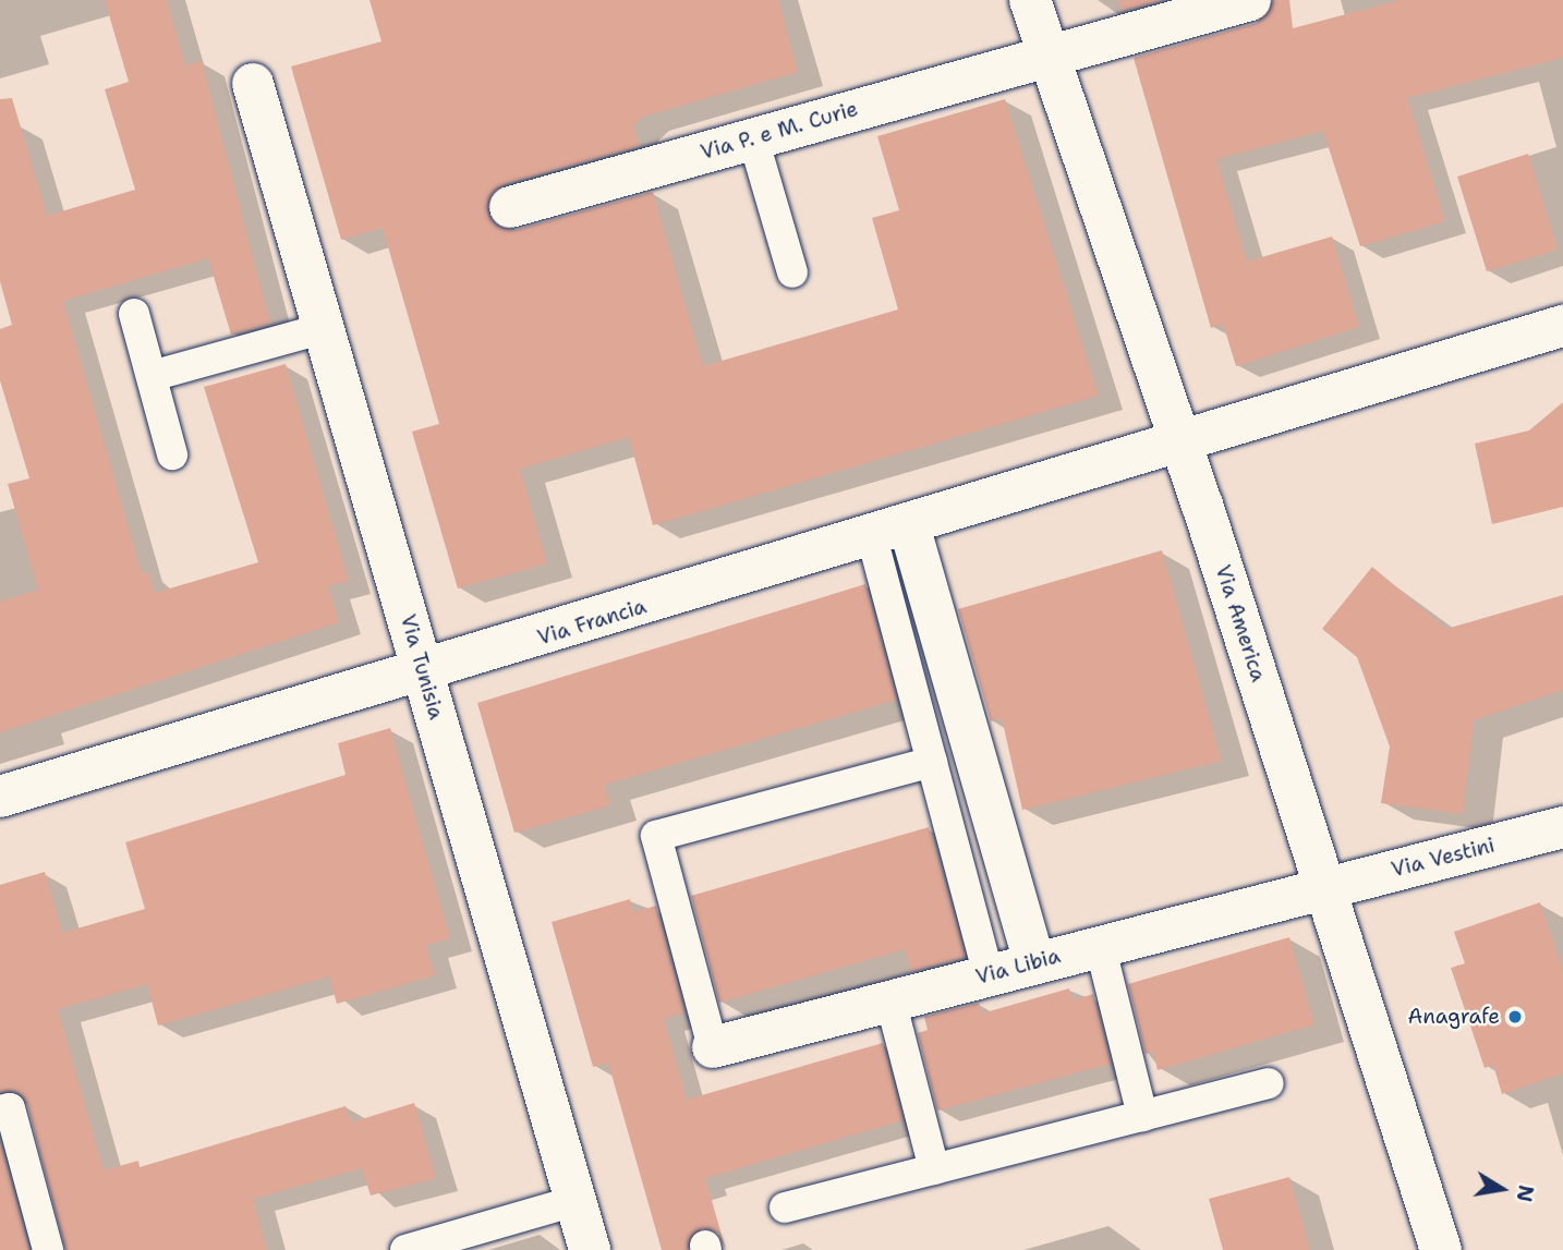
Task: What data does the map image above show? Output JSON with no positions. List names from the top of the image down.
{
  "streets": {
    "street": [
      "Via P. e M. Curie",
      "Via Francia",
      "Via America",
      "Via Tunisia",
      "Via Vestini",
      "Via Libia"
    ]
  },
  "crossings": [
    ["Via P. e M. Curie", "Via America"],
    ["Via Francia", "Via America"],
    ["Via Francia", "Via Tunisia"],
    ["Via America", "Via Vestini"],
    ["Via America", "Via Libia"],
    ["Via Vestini", "Via Libia"]
  ],
  "places": ["Anagrafe"],
  "north": "right"
}
